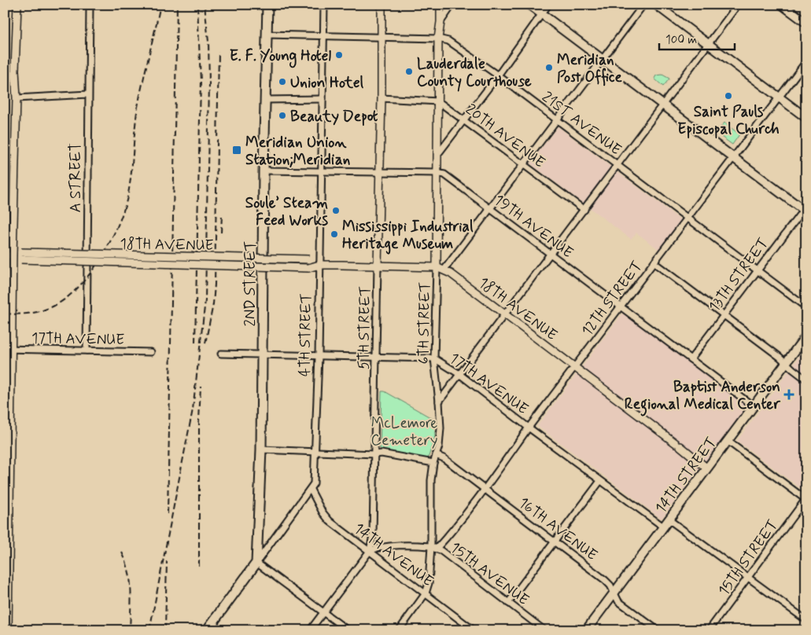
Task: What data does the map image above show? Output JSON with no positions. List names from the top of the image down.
{
  "streets": {
    "main road": ["2ND STREET", "4TH STREET", "14TH STREET"],
    "street": [
      "21ST AVENUE",
      "20TH AVENUE",
      "A STREET",
      "19TH AVENUE",
      "18TH AVENUE",
      "13TH STREET",
      "12TH STREET",
      "6TH STREET",
      "5TH STREET",
      "17TH AVENUE",
      "16TH AVENUE",
      "14TH AVENUE",
      "15TH STREET",
      "15TH AVENUE"
    ]
  },
  "crossings": [
    ["21ST AVENUE", "13TH STREET"],
    ["21ST AVENUE", "2ND STREET"],
    ["21ST AVENUE", "12TH STREET"],
    ["21ST AVENUE", "6TH STREET"],
    ["21ST AVENUE", "5TH STREET"],
    ["21ST AVENUE", "4TH STREET"],
    ["20TH AVENUE", "6TH STREET"],
    ["A STREET", "17TH AVENUE"],
    ["19TH AVENUE", "13TH STREET"],
    ["19TH AVENUE", "2ND STREET"],
    ["19TH AVENUE", "12TH STREET"],
    ["19TH AVENUE", "6TH STREET"],
    ["19TH AVENUE", "5TH STREET"],
    ["19TH AVENUE", "4TH STREET"],
    ["19TH AVENUE", "14TH STREET"],
    ["18TH AVENUE", "12TH STREET"],
    ["18TH AVENUE", "6TH STREET"],
    ["18TH AVENUE", "5TH STREET"],
    ["18TH AVENUE", "4TH STREET"],
    ["18TH AVENUE", "14TH STREET"],
    ["2ND STREET", "4TH STREET"],
    ["2ND STREET", "17TH AVENUE"],
    ["12TH STREET", "6TH STREET"],
    ["12TH STREET", "17TH AVENUE"],
    ["12TH STREET", "16TH AVENUE"],
    ["12TH STREET", "15TH AVENUE"],
    ["6TH STREET", "17TH AVENUE"],
    ["6TH STREET", "16TH AVENUE"],
    ["6TH STREET", "14TH AVENUE"],
    ["6TH STREET", "15TH AVENUE"],
    ["5TH STREET", "17TH AVENUE"],
    ["5TH STREET", "14TH AVENUE"],
    ["5TH STREET", "15TH AVENUE"],
    ["4TH STREET", "17TH AVENUE"],
    ["4TH STREET", "14TH AVENUE"],
    ["17TH AVENUE", "14TH STREET"],
    ["14TH STREET", "16TH AVENUE"],
    ["14TH AVENUE", "15TH AVENUE"]
  ],
  "parks": ["McLemore Cemetery"],
  "places": {
    "other": [
      "E. F. Young Hotel",
      "Meridian Post Office",
      "Lauderdale County Courthouse",
      "Union Hotel",
      "Saint Pauls Episcopal Church",
      "Beauty Depot",
      "Soule’ Steam Feed Works",
      "Mississippi Industrial Heritage Museum"
    ],
    "transit": ["Meridian Union Station;Meridian"],
    "health": ["Baptist Anderson Regional Medical Center"]
  },
  "scale_bar": "100 m"
}
